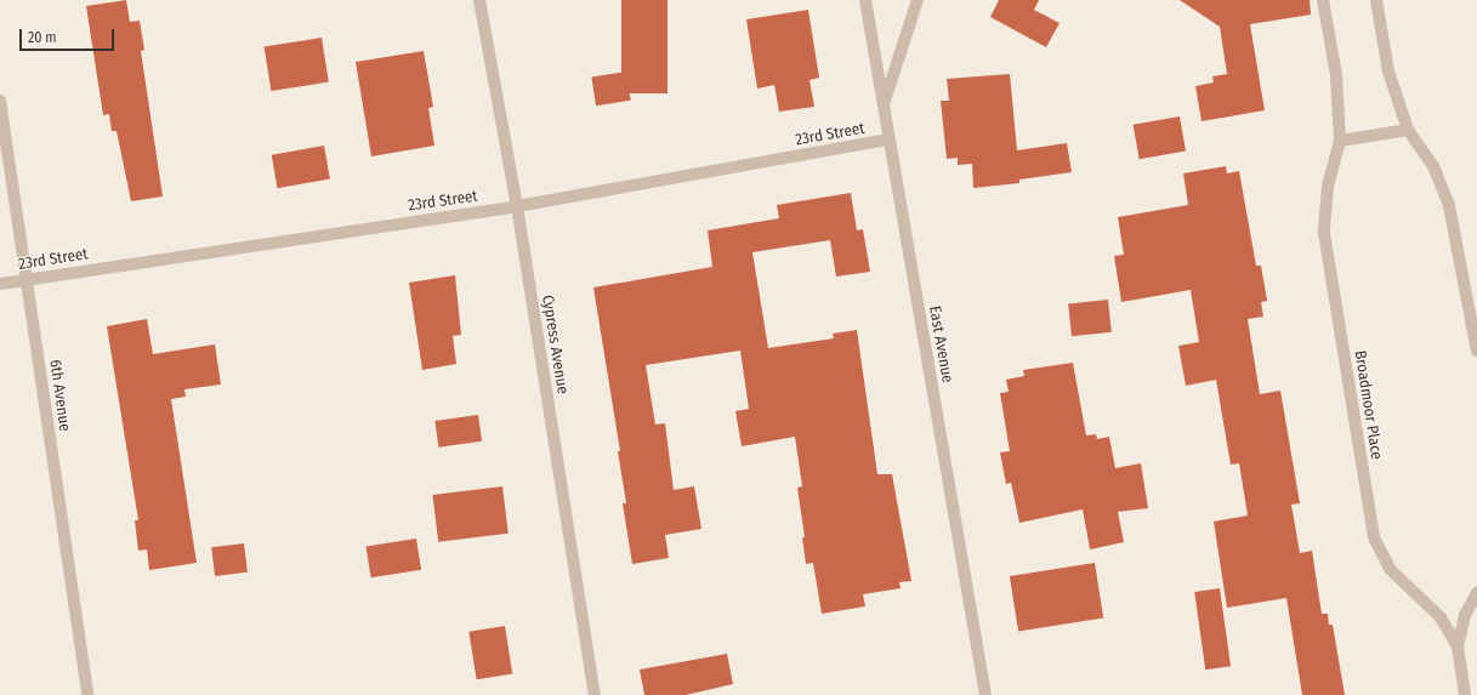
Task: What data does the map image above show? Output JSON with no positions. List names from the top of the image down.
{
  "streets": {
    "street": [
      "23rd Street",
      "Cypress Avenue",
      "East Avenue",
      "6th Avenue",
      "Broadmoor Place"
    ]
  },
  "crossings": [
    ["23rd Street", "Cypress Avenue"],
    ["23rd Street", "East Avenue"],
    ["23rd Street", "6th Avenue"]
  ],
  "scale_bar": "20 m"
}
